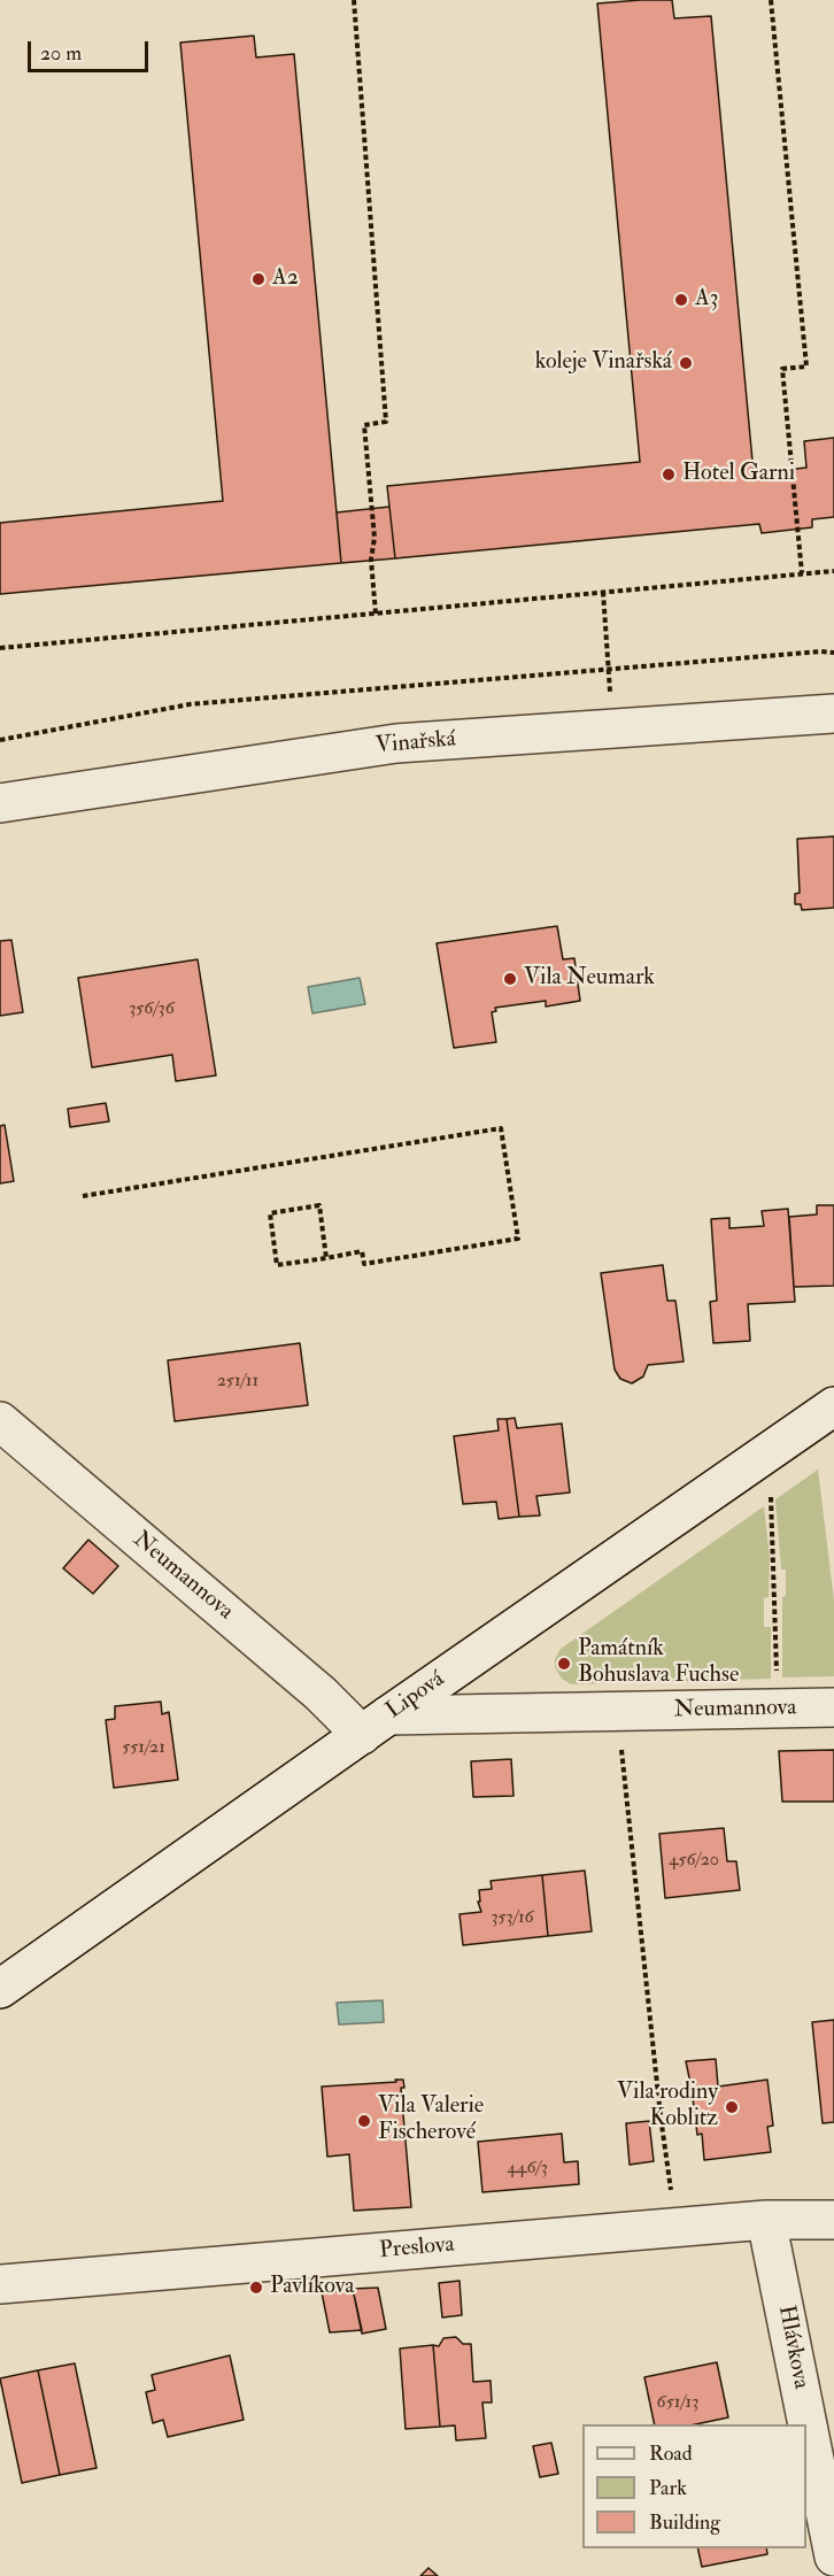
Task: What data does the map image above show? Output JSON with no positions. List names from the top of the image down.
{
  "streets": {
    "street": [
      "Vinařská",
      "Neumannova",
      "Lipová",
      "Preslova",
      "Hlávkova"
    ]
  },
  "crossings": [
    ["Neumannova", "Lipová"],
    ["Preslova", "Hlávkova"]
  ],
  "places": [
    "A2",
    "A3",
    "koleje Vinařská",
    "Hotel Garni",
    "Vila Neumark",
    "Památník Bohuslava Fuchse",
    "Vila rodiny Koblitz",
    "Vila Valerie Fischerové",
    "Pavlíkova"
  ],
  "house_numbers": [
    "356/36",
    "251/11",
    "551/21",
    "456/20",
    "353/16",
    "446/3",
    "651/13"
  ],
  "legend": ["Road", "Park", "Building"],
  "scale_bar": "20 m"
}
